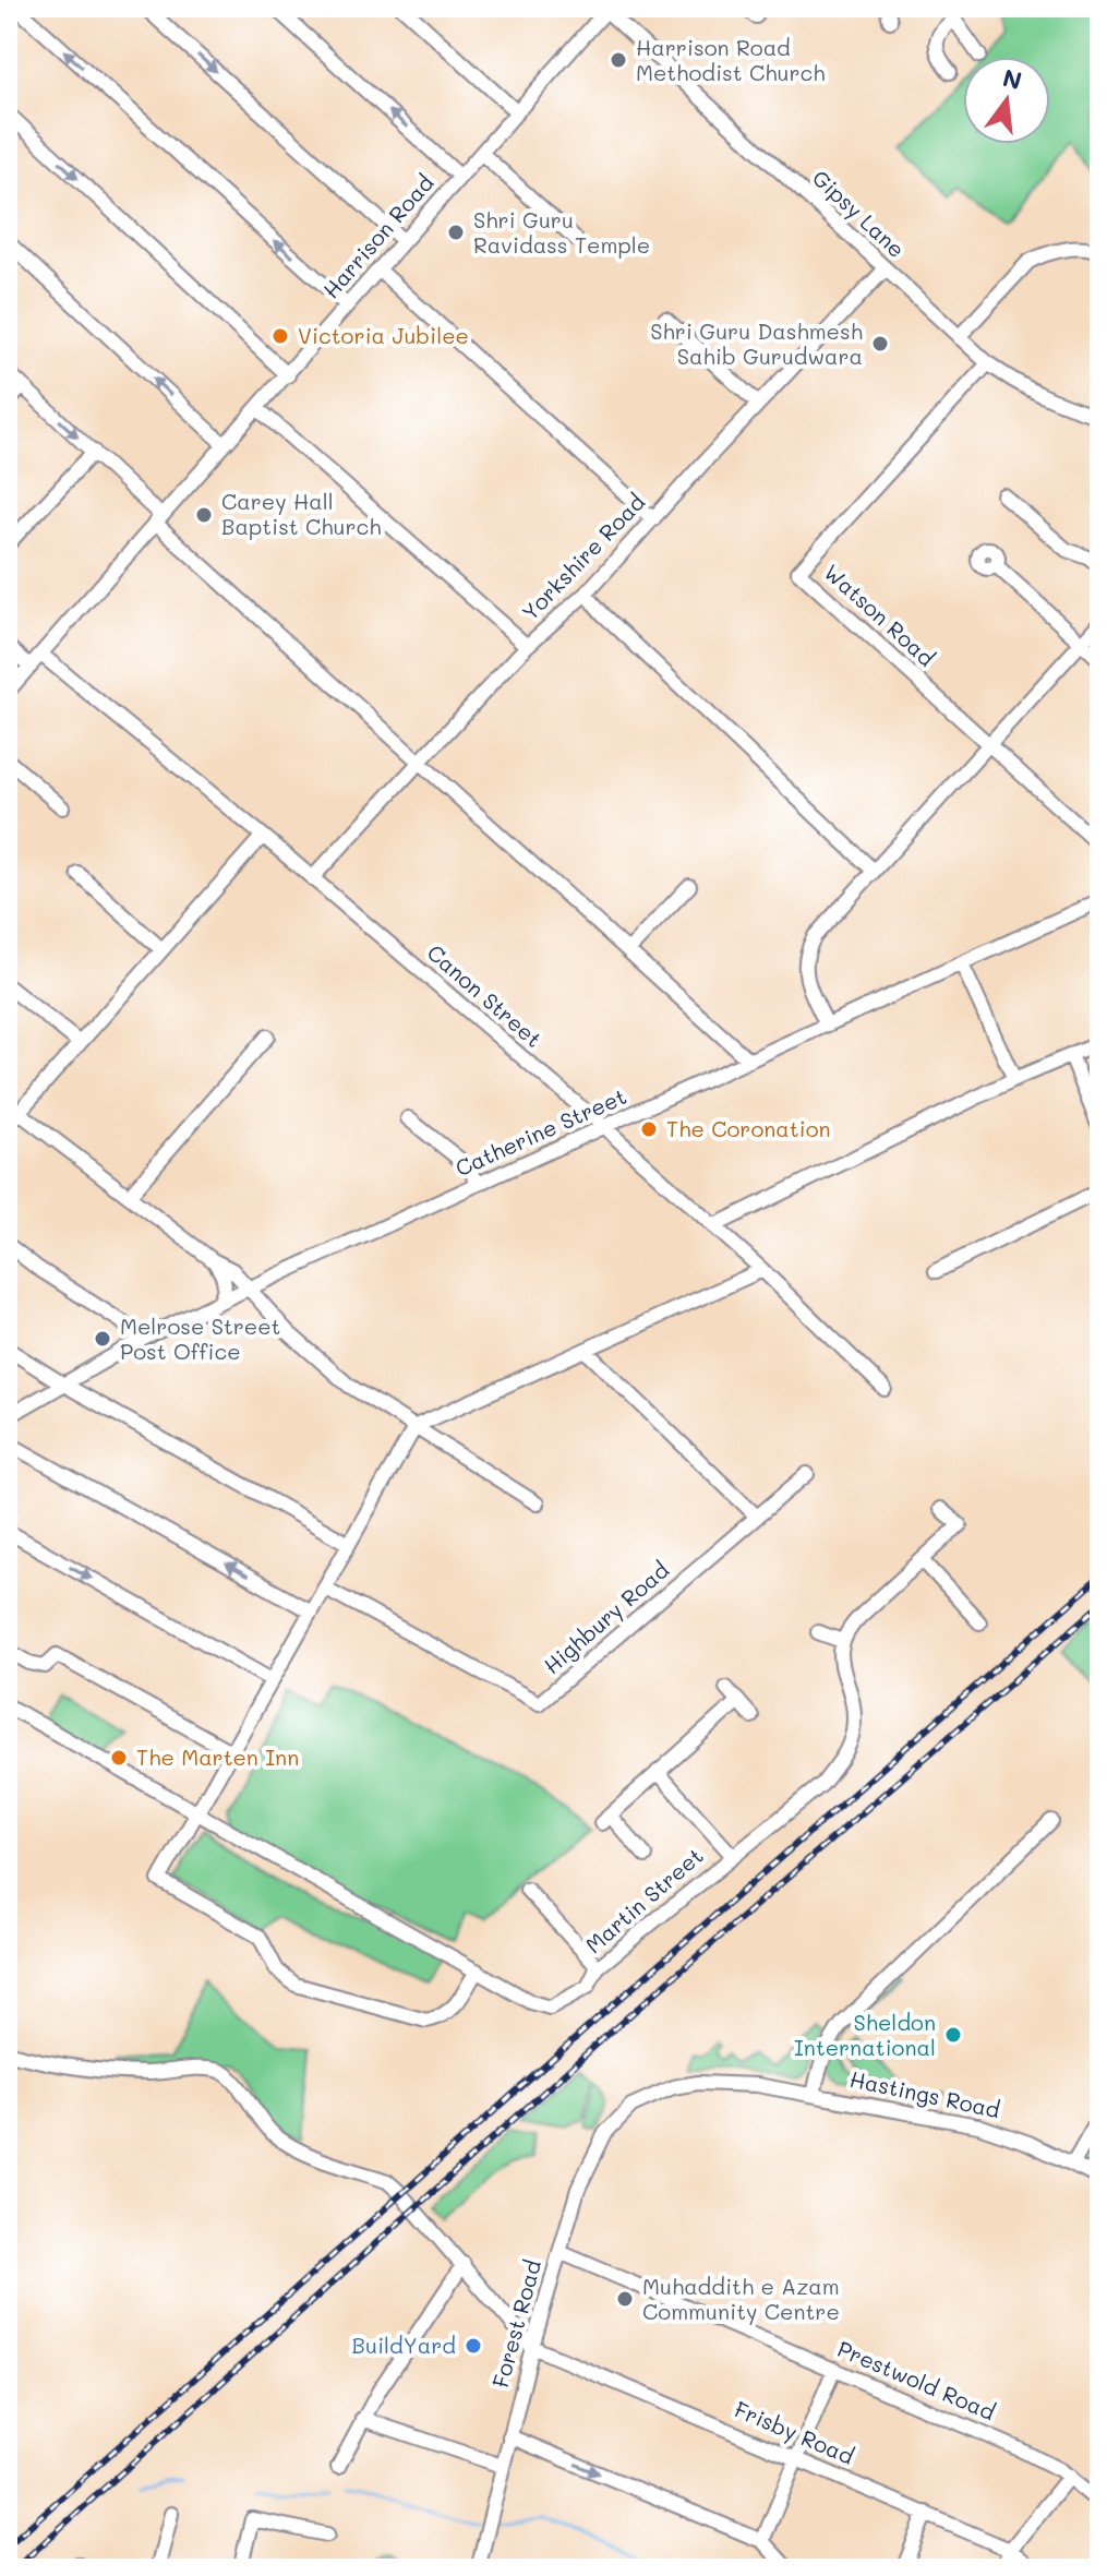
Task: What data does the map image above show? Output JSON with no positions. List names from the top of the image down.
{
  "streets": {
    "street": [
      "Gipsy Lane",
      "Harrison Road",
      "Yorkshire Road",
      "Watson Road",
      "Canon Street",
      "Catherine Street",
      "Highbury Road",
      "Martin Street",
      "Hastings Road",
      "Forest Road",
      "Prestwold Road",
      "Frisby Road"
    ]
  },
  "crossings": [
    ["Gipsy Lane", "Harrison Road"],
    ["Gipsy Lane", "Yorkshire Road"],
    ["Gipsy Lane", "Watson Road"],
    ["Harrison Road", "Canon Street"],
    ["Yorkshire Road", "Canon Street"],
    ["Canon Street", "Catherine Street"],
    ["Hastings Road", "Forest Road"],
    ["Forest Road", "Prestwold Road"],
    ["Forest Road", "Frisby Road"]
  ],
  "places": [
    "Harrison Road Methodist Church",
    "Shri Guru Ravidass Temple",
    "Victoria Jubilee",
    "Shri Guru Dashmesh Sahib Gurudwara",
    "Carey Hall Baptist Church",
    "The Coronation",
    "Melrose Street Post Office",
    "The Marten Inn",
    "Sheldon International",
    "Muhaddith e Azam Community Centre",
    "BuildYard"
  ],
  "north": "top"
}
